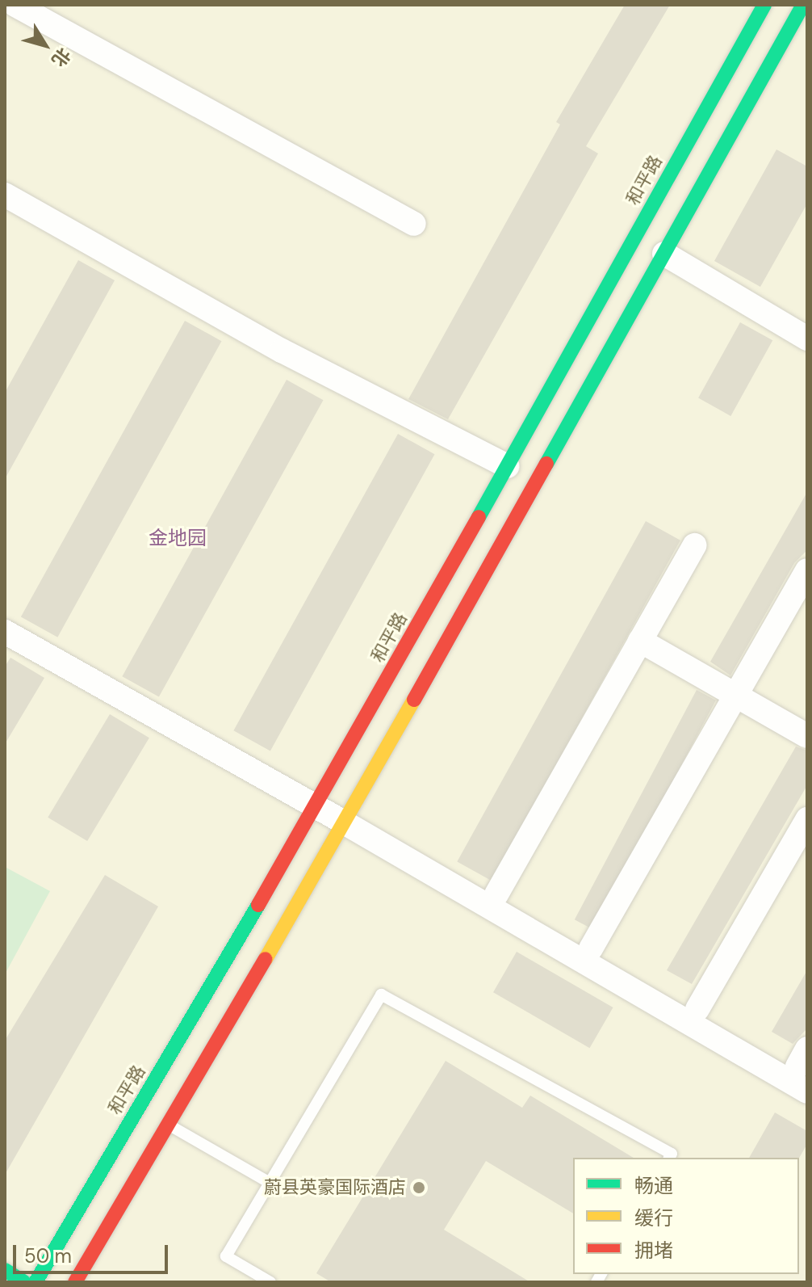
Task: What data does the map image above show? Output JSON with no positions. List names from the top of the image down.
{
  "streets": {
    "street": ["和平路"]
  },
  "districts": ["金地园"],
  "places": ["蔚县英豪国际酒店"],
  "legend": ["畅通", "缓行", "拥堵"],
  "scale_bar": "50 m",
  "north": "bottom right"
}
